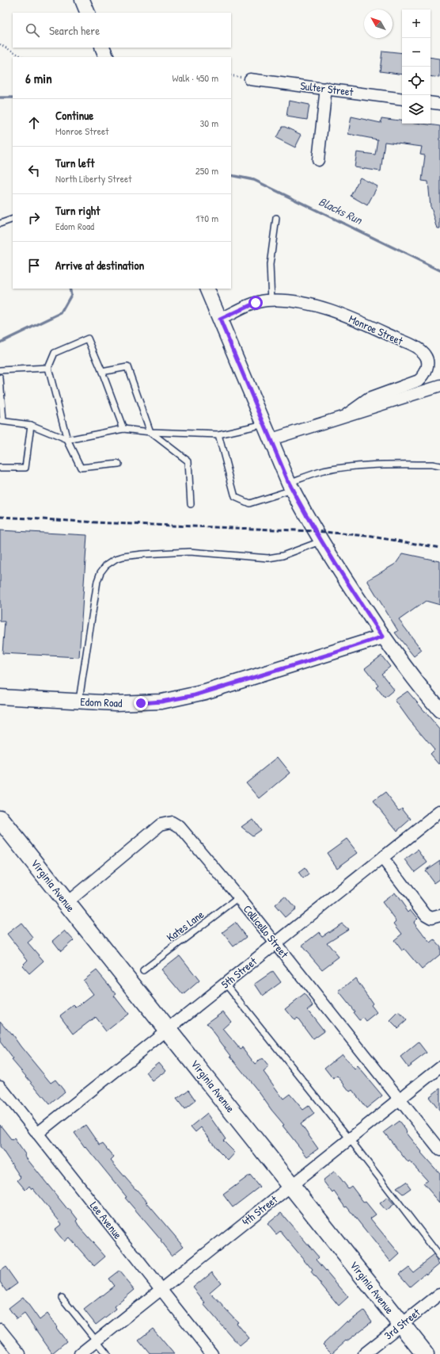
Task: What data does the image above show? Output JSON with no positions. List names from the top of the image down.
{
  "streets": {
    "main road": ["Virginia Avenue"],
    "street": [
      "Sulter Street",
      "Monroe Street",
      "Edom Road",
      "Collicello Street",
      "5th Street",
      "4th Street",
      "Lee Avenue",
      "3rd Street"
    ],
    "lane": ["Kates Lane"]
  },
  "crossings": [
    ["Virginia Avenue", "Collicello Street"],
    ["Virginia Avenue", "5th Street"],
    ["Virginia Avenue", "4th Street"],
    ["Virginia Avenue", "3rd Street"],
    ["Kates Lane", "Collicello Street"],
    ["Collicello Street", "5th Street"],
    ["Collicello Street", "4th Street"],
    ["5th Street", "Lee Avenue"],
    ["4th Street", "Lee Avenue"]
  ],
  "water": ["Blacks Run"],
  "north": "top left",
  "page": {
    "map_buttons": ["+", "−"],
    "search": "Search here",
    "heading": ["6 min", "Walk · 450 m"],
    "list": [
      ["Continue", "Monroe Street", "30 m"],
      ["Turn left", "North Liberty Street", "250 m"],
      ["Turn right", "Edom Road", "170 m"],
      "Arrive at destination"
    ]
  }
}
